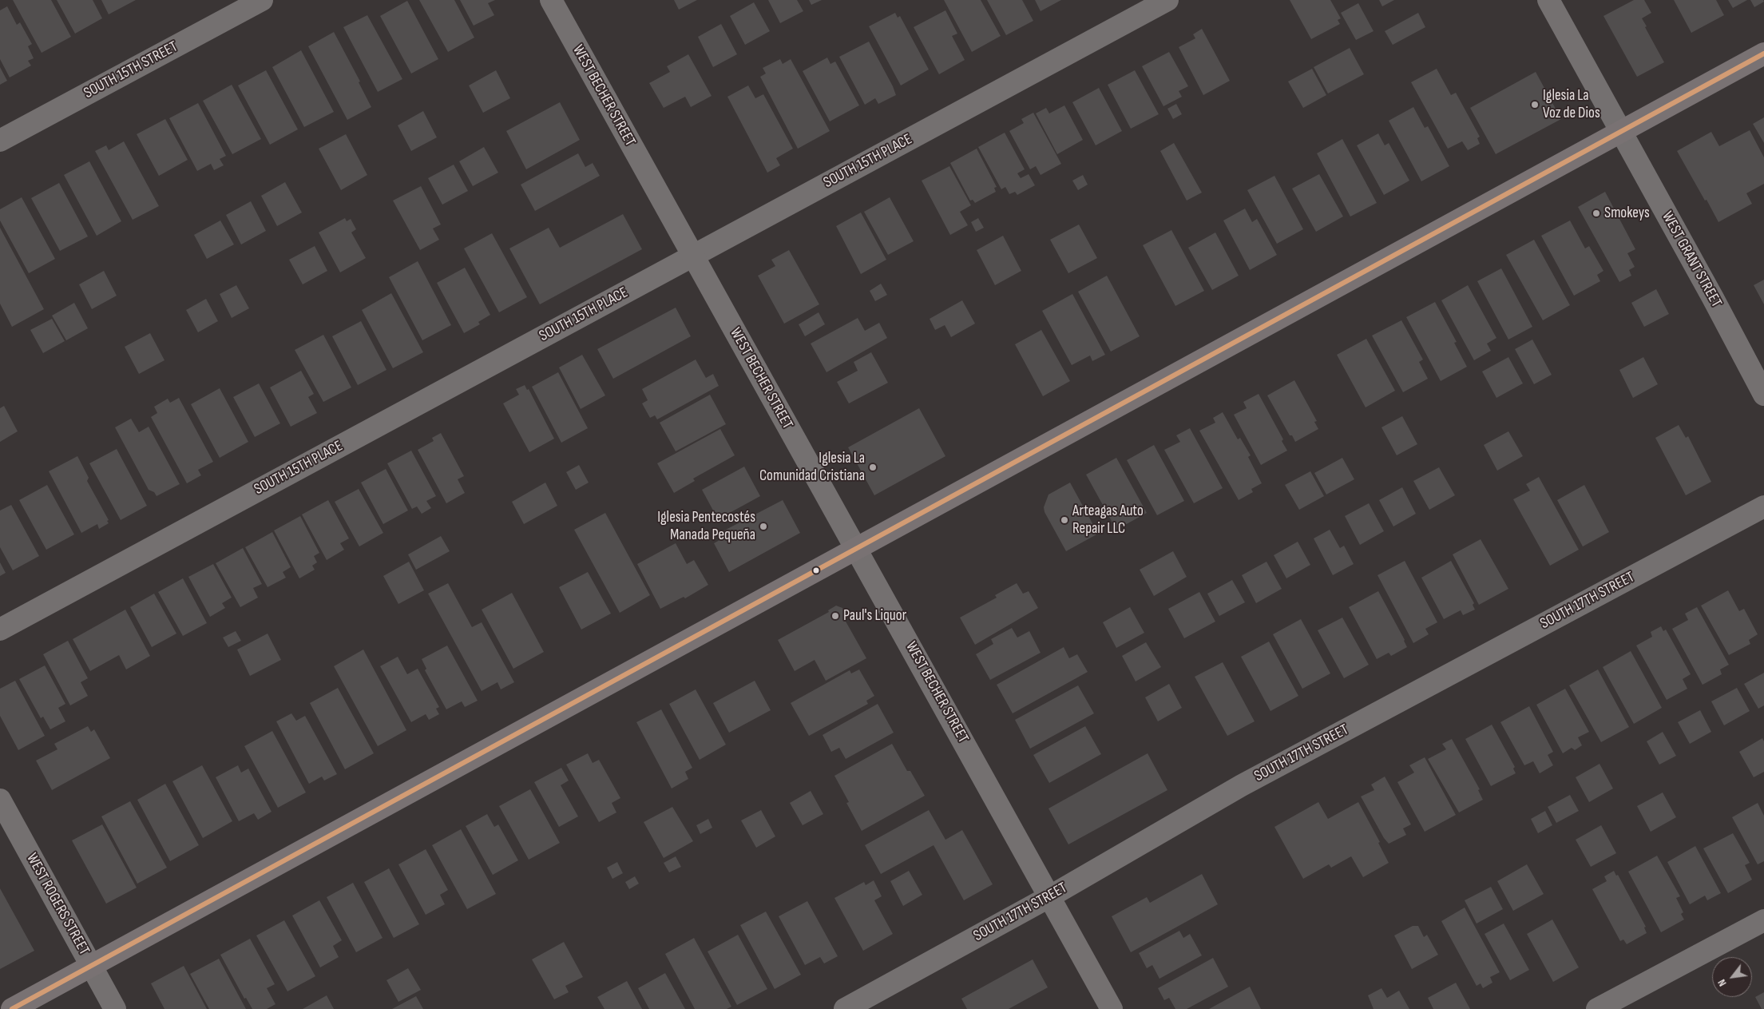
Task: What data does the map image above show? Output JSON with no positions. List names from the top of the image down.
{
  "streets": {
    "street": [
      "SOUTH 15TH STREET",
      "WEST BECHER STREET",
      "SOUTH 15TH PLACE",
      "WEST GRANT STREET",
      "SOUTH 17TH STREET",
      "WEST ROGERS STREET"
    ]
  },
  "crossings": [
    ["WEST BECHER STREET", "SOUTH 15TH PLACE"],
    ["WEST BECHER STREET", "SOUTH 17TH STREET"]
  ],
  "places": [
    "Iglesia La Voz de Dios",
    "Smokeys",
    "Iglesia La Comunidad Cristiana",
    "Arteagas Auto Repair LLC",
    "Iglesia Pentecostés Manada Pequeña",
    "Paul's Liquor"
  ],
  "north": "bottom left"
}
